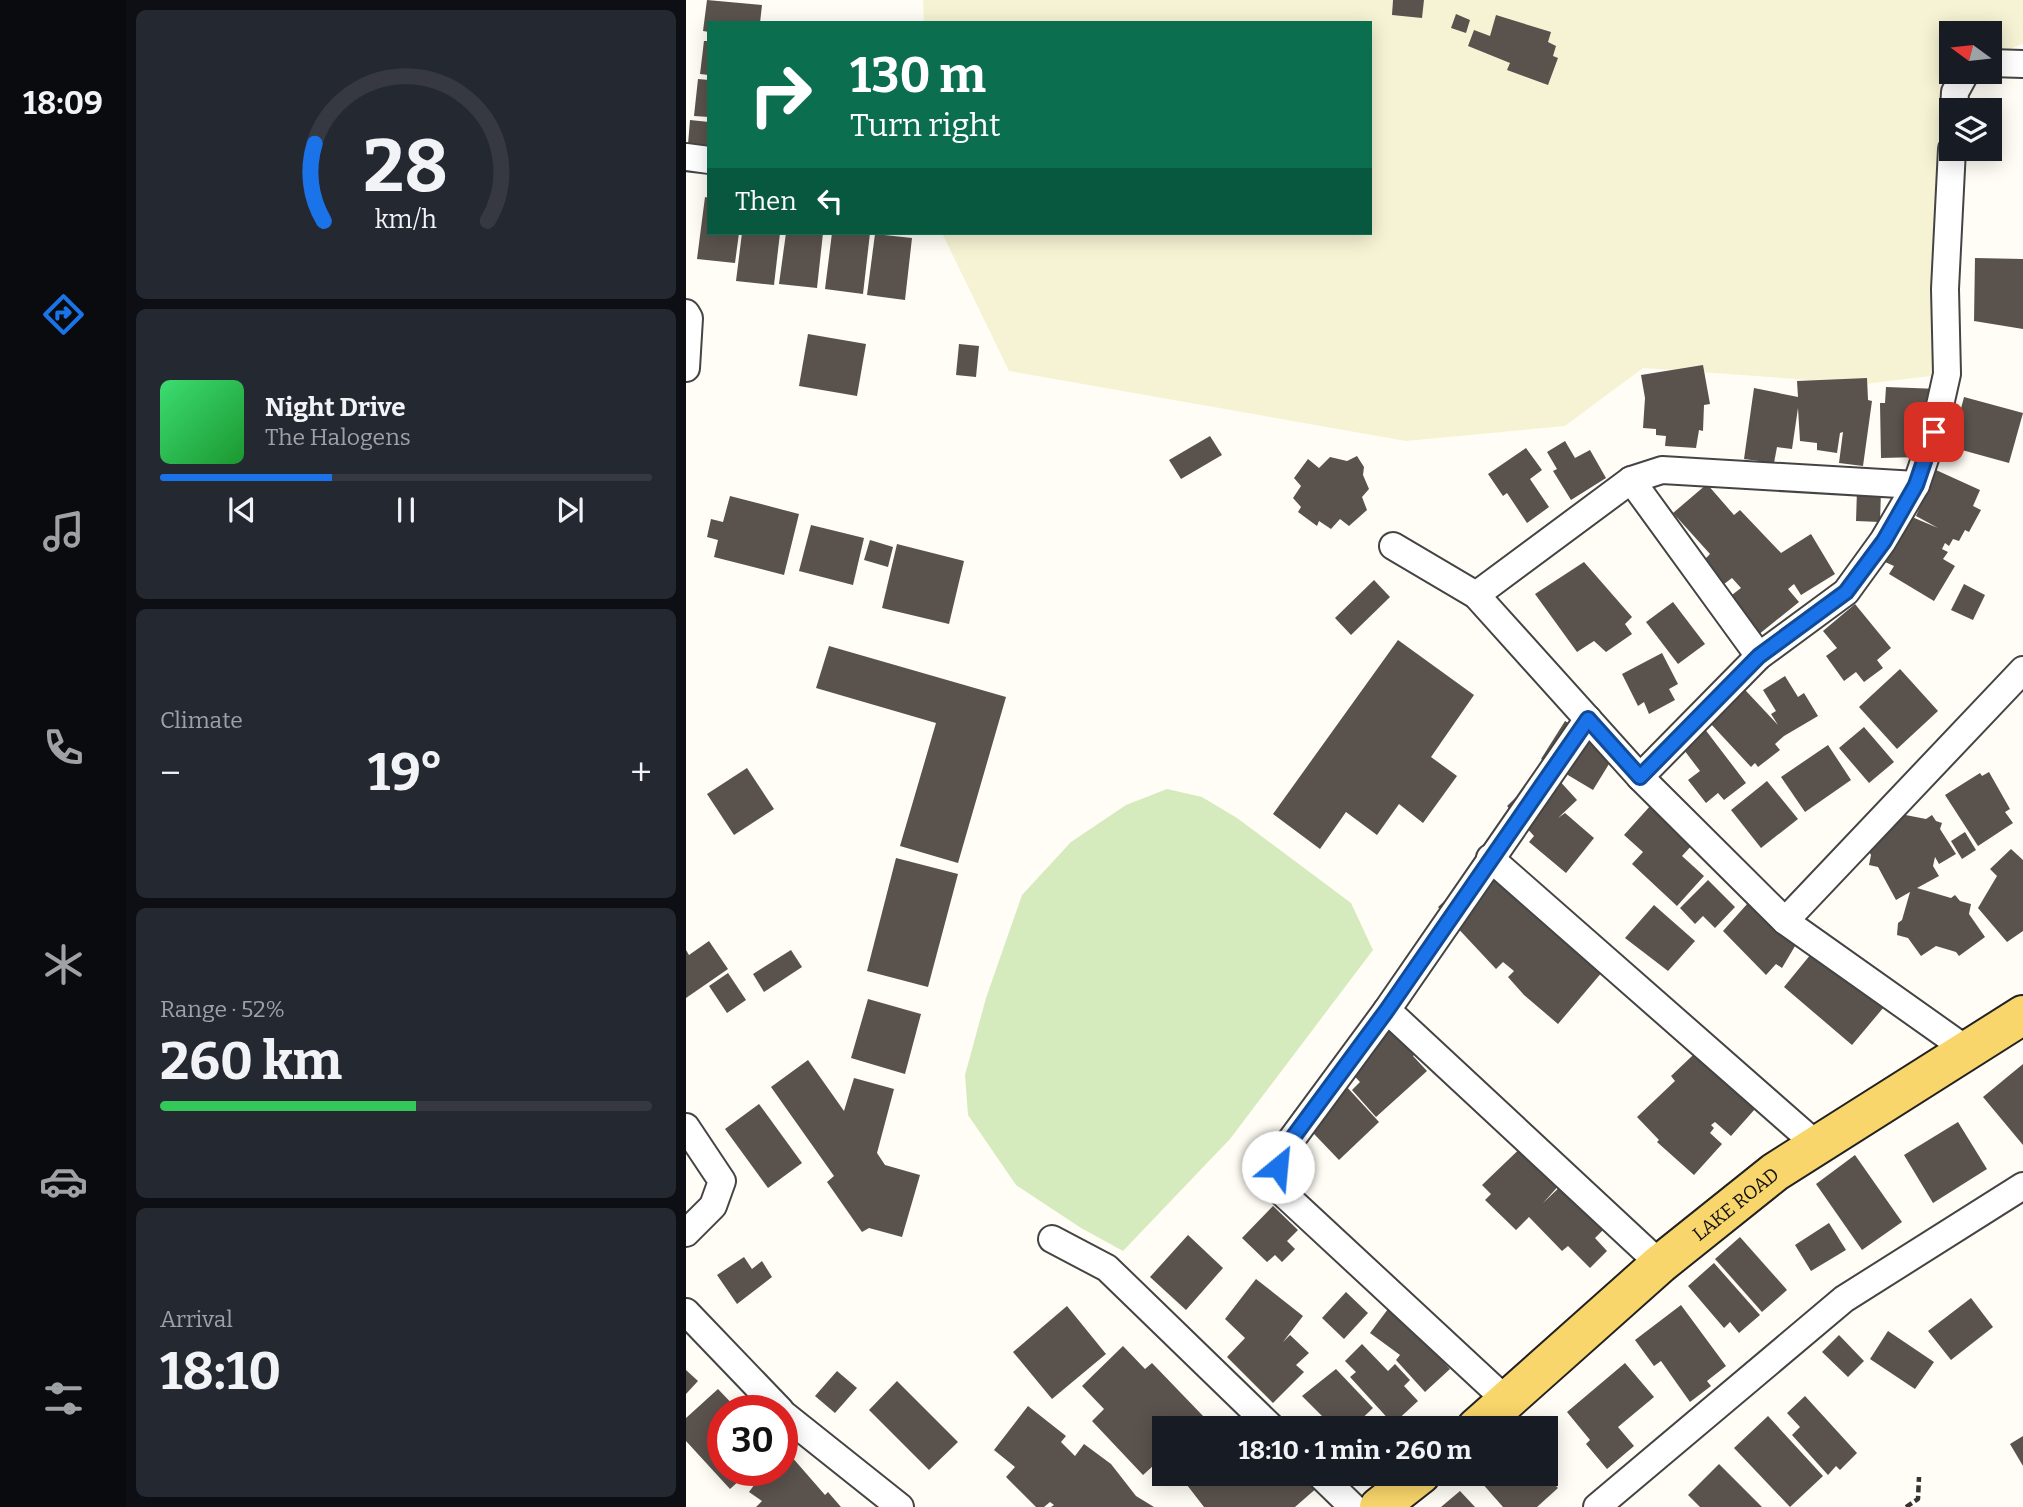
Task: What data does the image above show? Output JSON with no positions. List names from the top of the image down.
{
  "streets": {
    "main road": ["LAKE ROAD"]
  },
  "north": "left",
  "page": {
    "tabs": "18:09",
    "turn": ["130 m", "Turn right"],
    "then": "Then",
    "song": ["Night Drive", "The Halogens"],
    "tile": [
      "Climate",
      ["Range · 52%", "260 km"],
      ["Arrival", "18:10"]
    ],
    "heat": ["−", "19°", "+"],
    "limit": "30",
    "trip": "18:10 · 1 min · 260 m",
    "gauge": ["28", "km/h"]
  }
}
